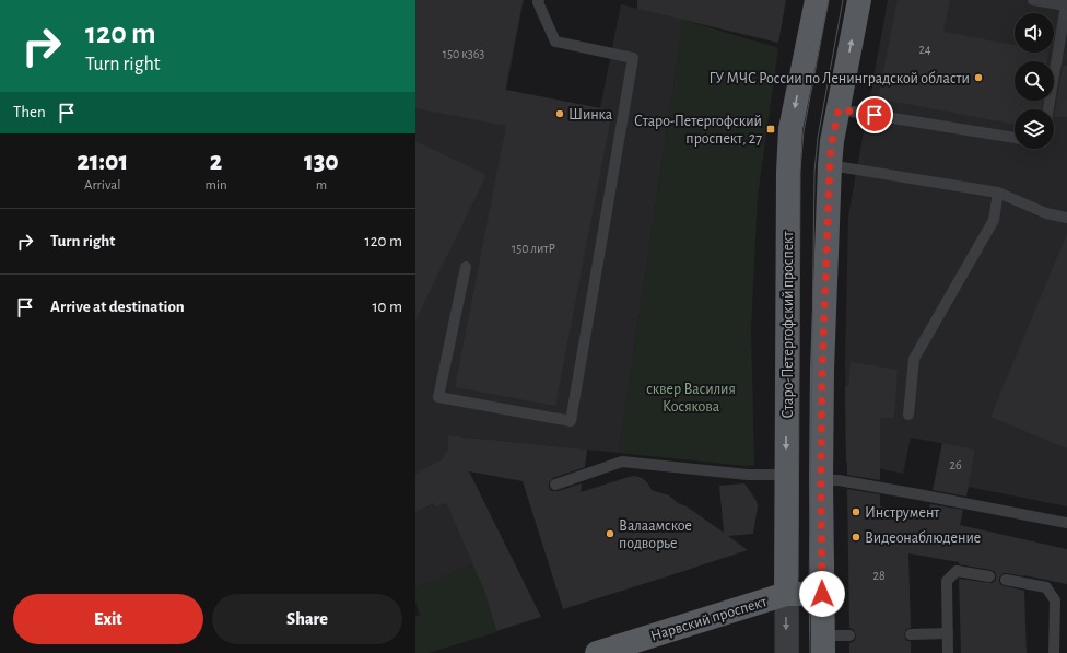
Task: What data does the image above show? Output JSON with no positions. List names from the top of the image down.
{
  "streets": {
    "main road": ["Старо-Петергофский проспект", "Нарвский проспект"]
  },
  "crossings": [
    ["Старо-Петергофский проспект", "Нарвский проспект"]
  ],
  "parks": ["сквер Василия Косякова"],
  "places": {
    "other": [
      "ГУ МЧС России по Ленинградской области",
      "Шинка",
      "Инструмент",
      "Валаамское подворье",
      "Видеонаблюдение"
    ],
    "transit": ["Старо-Петергофский проспект, 27"]
  },
  "house_numbers": [
    "24",
    "150 к363",
    "150 литР",
    "26",
    "28"
  ],
  "page": {
    "turn": ["120 m", "Turn right"],
    "then": "Then",
    "eta": [
      "21:01",
      "Arrival",
      "2",
      "min",
      "130",
      "m"
    ],
    "list": [
      {
        "name": "Turn right",
        "value": "120 m"
      },
      {
        "name": "Arrive at destination",
        "value": "10 m"
      }
    ],
    "buttons": ["Exit", "Share"]
  }
}
